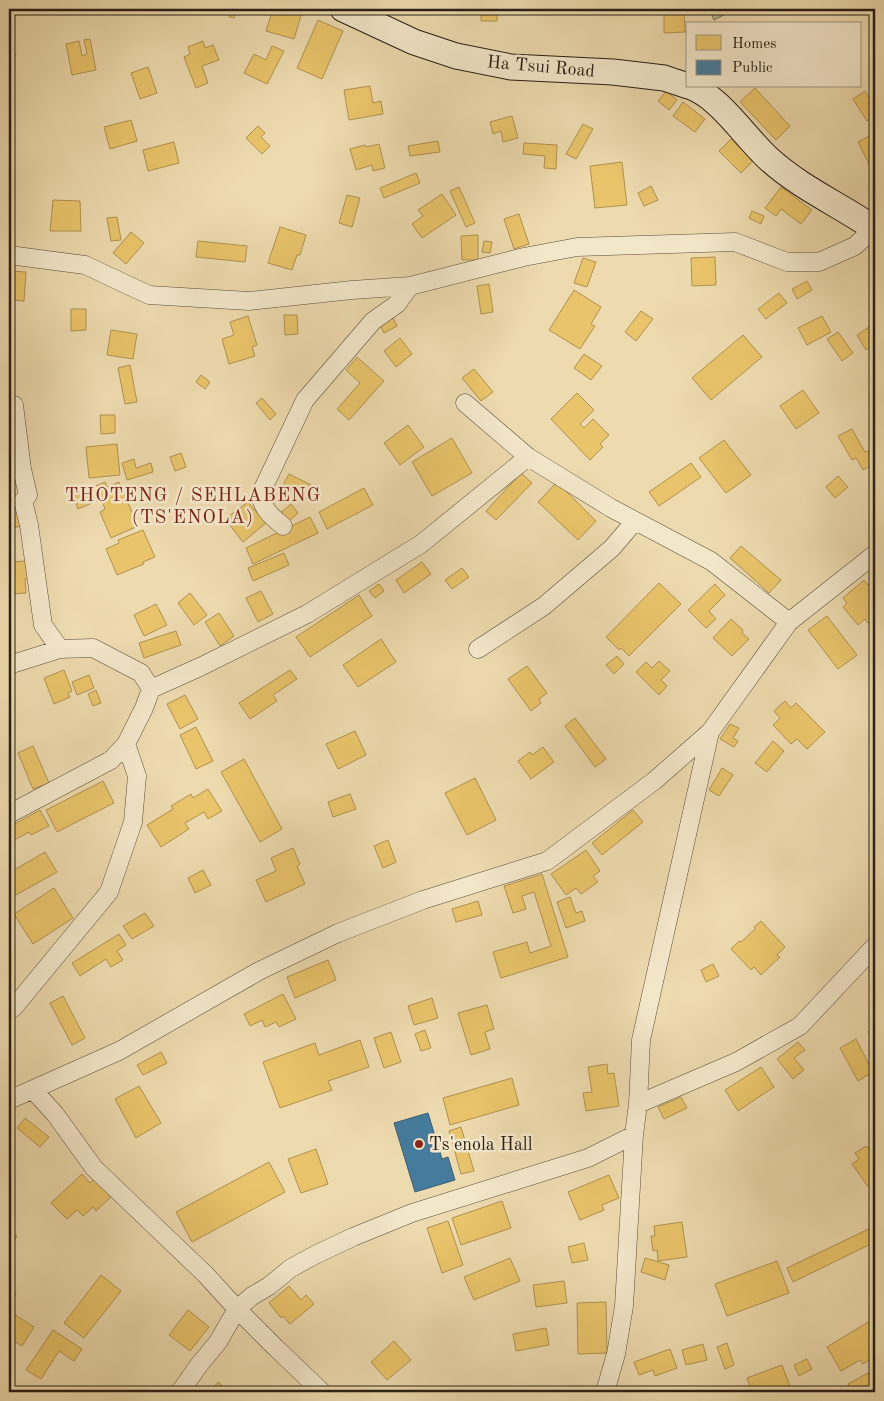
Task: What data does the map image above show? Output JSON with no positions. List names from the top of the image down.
{
  "streets": {
    "street": ["Ha Tsui Road"]
  },
  "districts": ["THOTENG / SEHLABENG (TS'ENOLA)"],
  "places": ["Ts'enola Hall"],
  "legend": ["Homes", "Public"]
}
